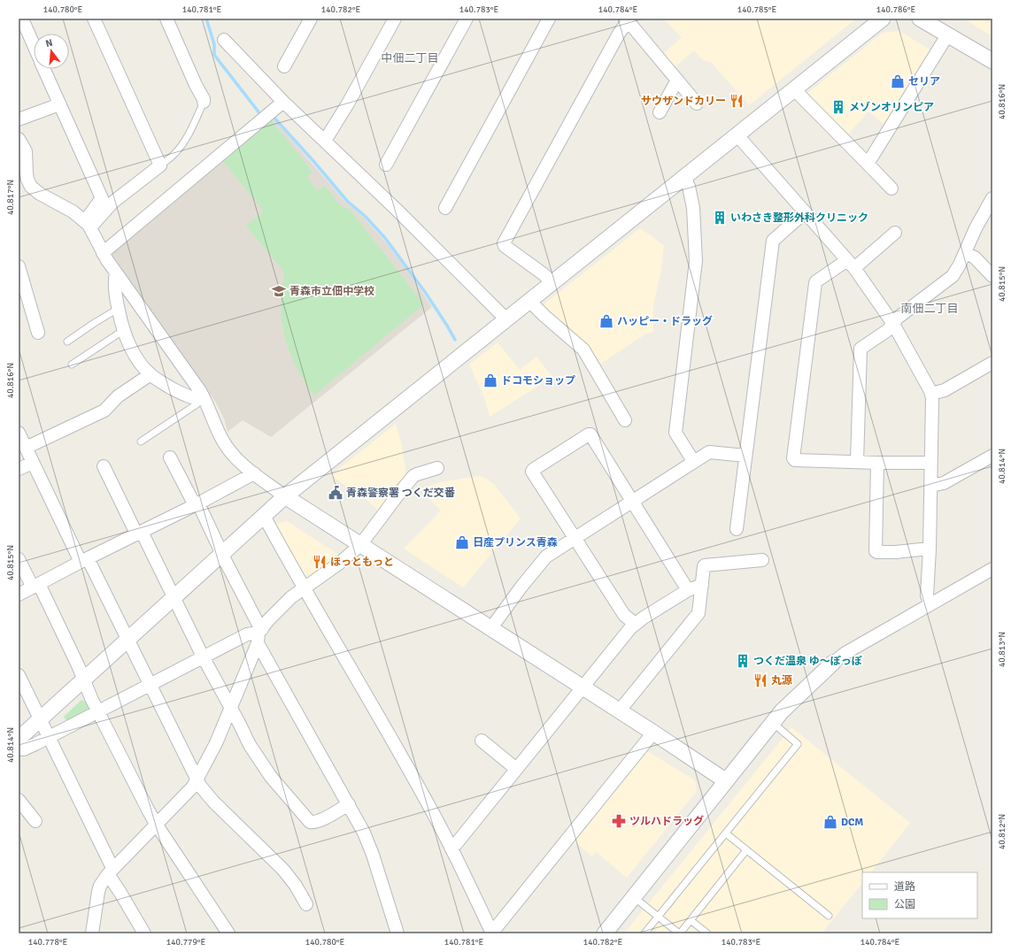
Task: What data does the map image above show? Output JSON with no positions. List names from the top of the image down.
{
  "districts": ["中佃二丁目", "南佃二丁目"],
  "places": {
    "shop": [
      "セリア",
      "ハッピー・ドラッグ",
      "ドコモショップ",
      "日産プリンス青森",
      "DCM"
    ],
    "restaurant": ["サウザンドカリー", "ほっともっと", "丸源"],
    "building": ["メゾンオリンピア", "いわさき整形外科クリニック", "つくだ温泉 ゆ～ぽっぽ"],
    "school or university": ["青森市立佃中学校"],
    "public building": ["青森警察署 つくだ交番"],
    "pharmacy": ["ツルハドラッグ"]
  },
  "legend": ["道路", "公園"],
  "north": "top",
  "coordinates": [
    "140.780°E",
    "140.781°E",
    "140.782°E",
    "140.783°E",
    "140.784°E",
    "140.785°E",
    "140.786°E",
    "40.816°N",
    "40.817°N",
    "40.815°N",
    "40.814°N",
    "40.813°N",
    "40.812°N",
    "140.778°E",
    "140.779°E"
  ]
}
